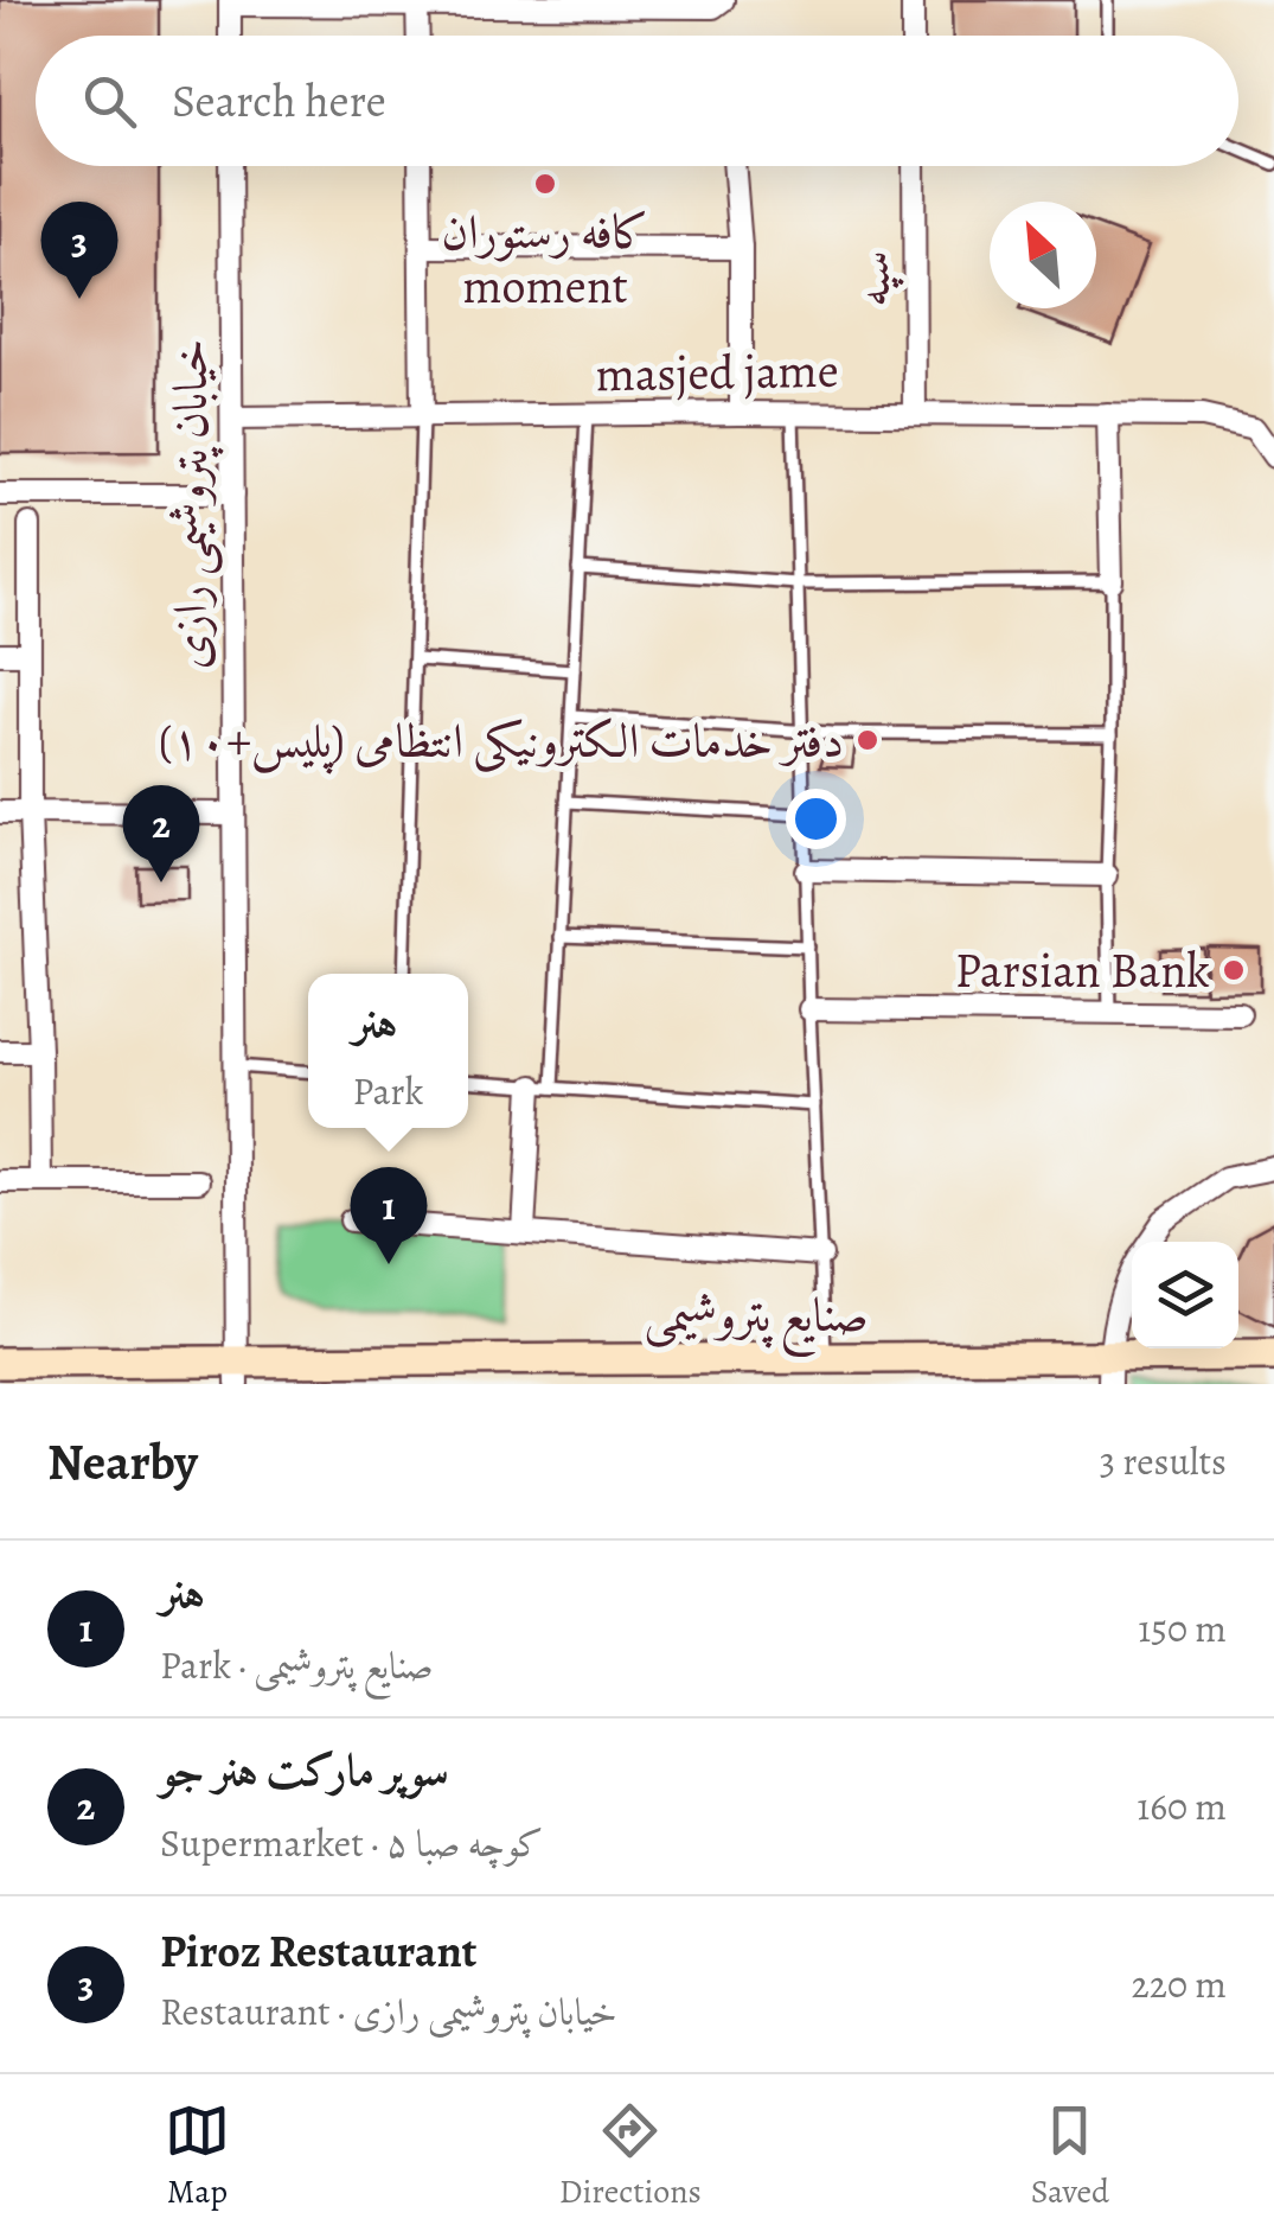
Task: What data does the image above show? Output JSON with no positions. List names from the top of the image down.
{
  "streets": {
    "main road": ["صنایع پتروشیمی"],
    "street": ["سپه", "masjed jame", "خیابان پتروشیمی رازی"]
  },
  "crossings": [
    ["سپه", "masjed jame"],
    ["masjed jame", "خیابان پتروشیمی رازی"],
    ["خیابان پتروشیمی رازی", "صنایع پتروشیمی"]
  ],
  "places": ["کافه رستوران moment", "دفتر خدمات الکترونیکی انتظامی (پلیس+۱۰)", "Parsian Bank"],
  "north": "top left",
  "page": {
    "search": "Search here",
    "pins": ["3", "2", "1"],
    "popup": ["هنر", "Park"],
    "heading": ["Nearby", "3 results"],
    "list": [
      {
        "mark": "1",
        "name": "هنر",
        "note": "Park · صنایع پتروشیمی",
        "value": "150 m"
      },
      {
        "mark": "2",
        "name": "سوپر مارکت هنر جو",
        "note": "Supermarket · کوچه صبا ۵",
        "value": "160 m"
      },
      {
        "mark": "3",
        "name": "Piroz Restaurant",
        "note": "Restaurant · خیابان پتروشیمی رازی",
        "value": "220 m"
      }
    ],
    "nav": ["Map", "Directions", "Saved"]
  }
}
